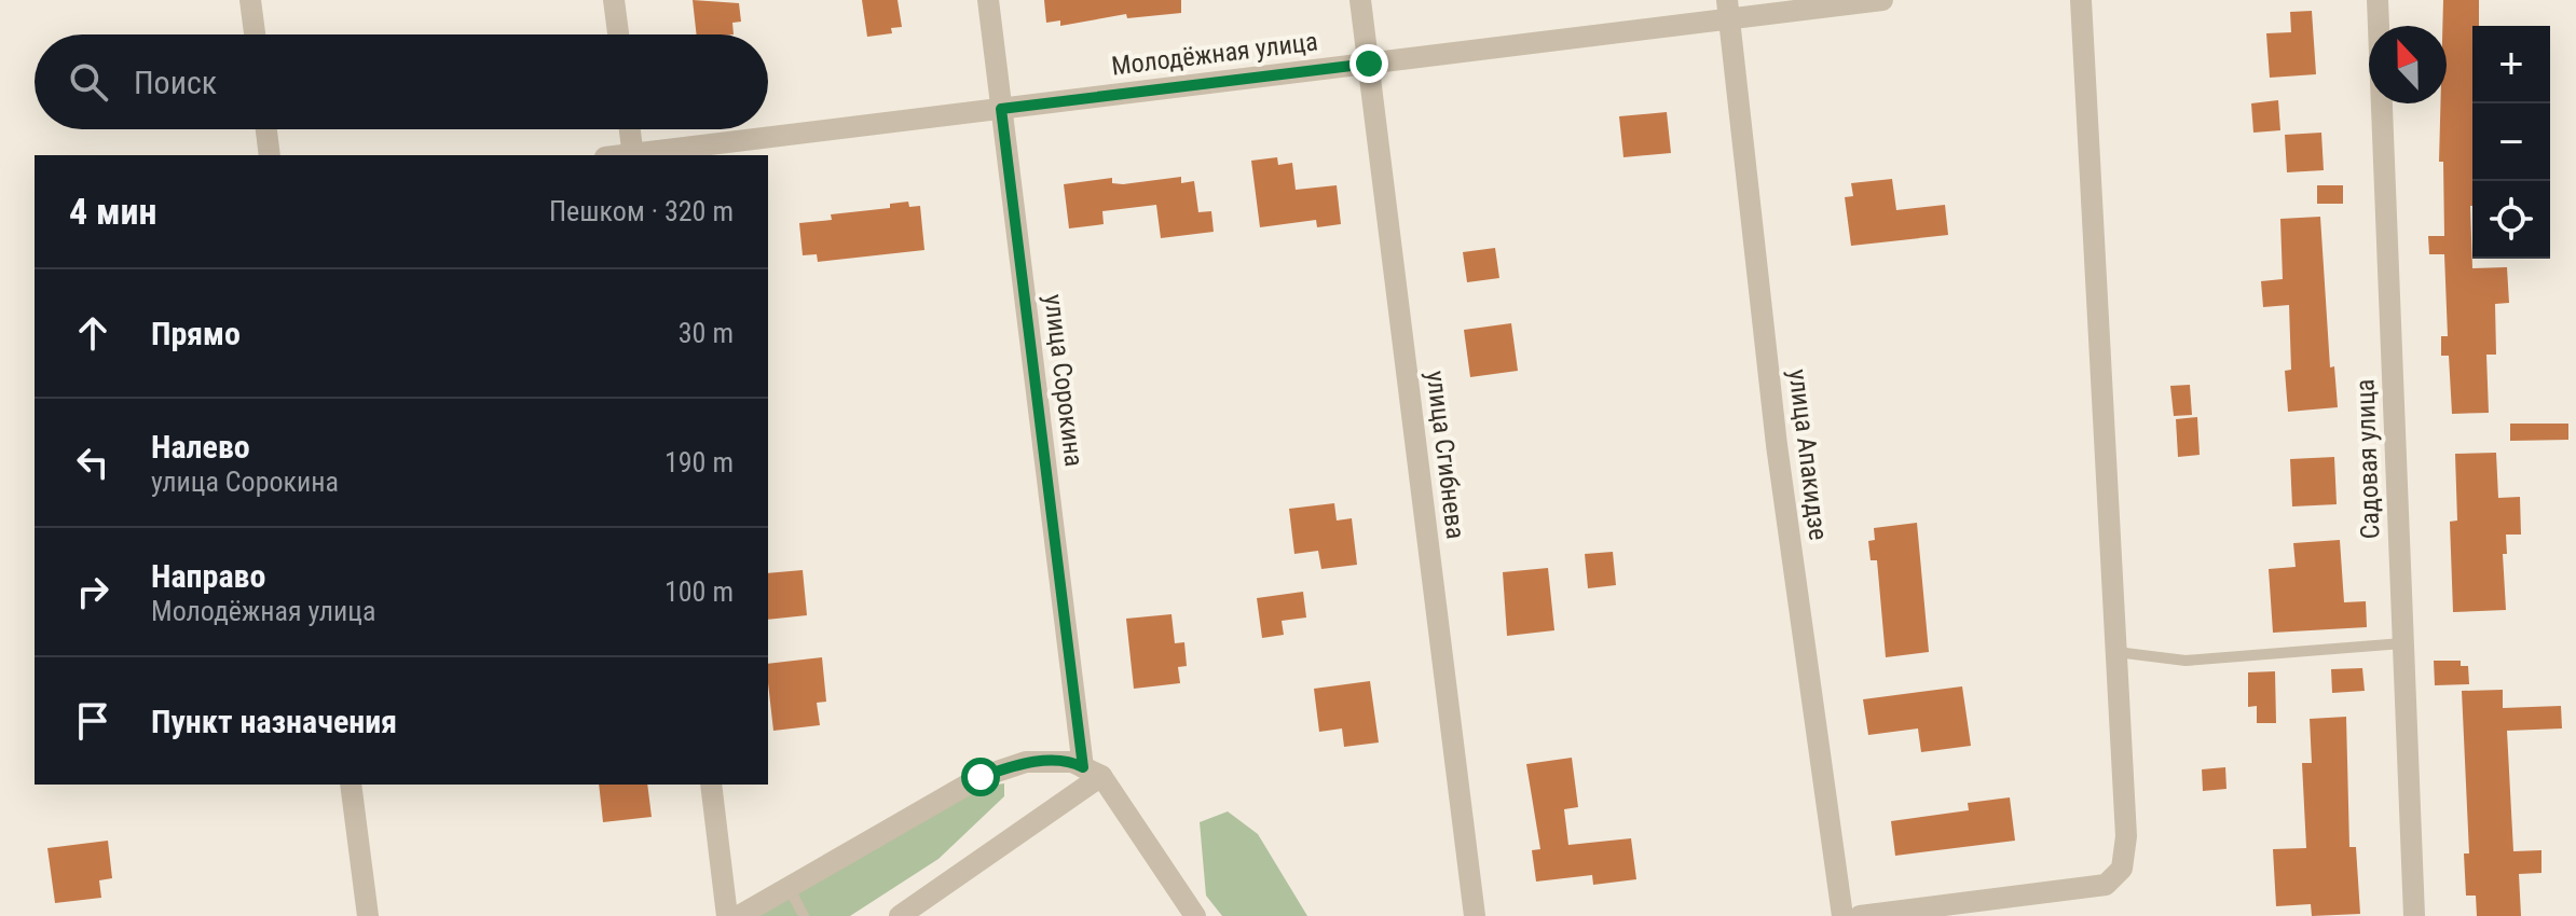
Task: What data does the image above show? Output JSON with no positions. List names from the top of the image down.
{
  "streets": {
    "street": [
      "Молодёжная улица",
      "улица Сорокина",
      "улица Сгибнева",
      "улица Апакидзе",
      "Садовая улица"
    ]
  },
  "crossings": [
    ["Молодёжная улица", "улица Сорокина"],
    ["Молодёжная улица", "улица Сгибнева"],
    ["Молодёжная улица", "улица Апакидзе"]
  ],
  "north": "top",
  "page": {
    "map_buttons": ["+", "−"],
    "search": "Поиск",
    "heading": ["4 мин", "Пешком · 320 m"],
    "list": [
      ["Прямо", "30 m"],
      ["Налево", "улица Сорокина", "190 m"],
      ["Направо", "Молодёжная улица", "100 m"],
      "Пункт назначения"
    ]
  }
}
